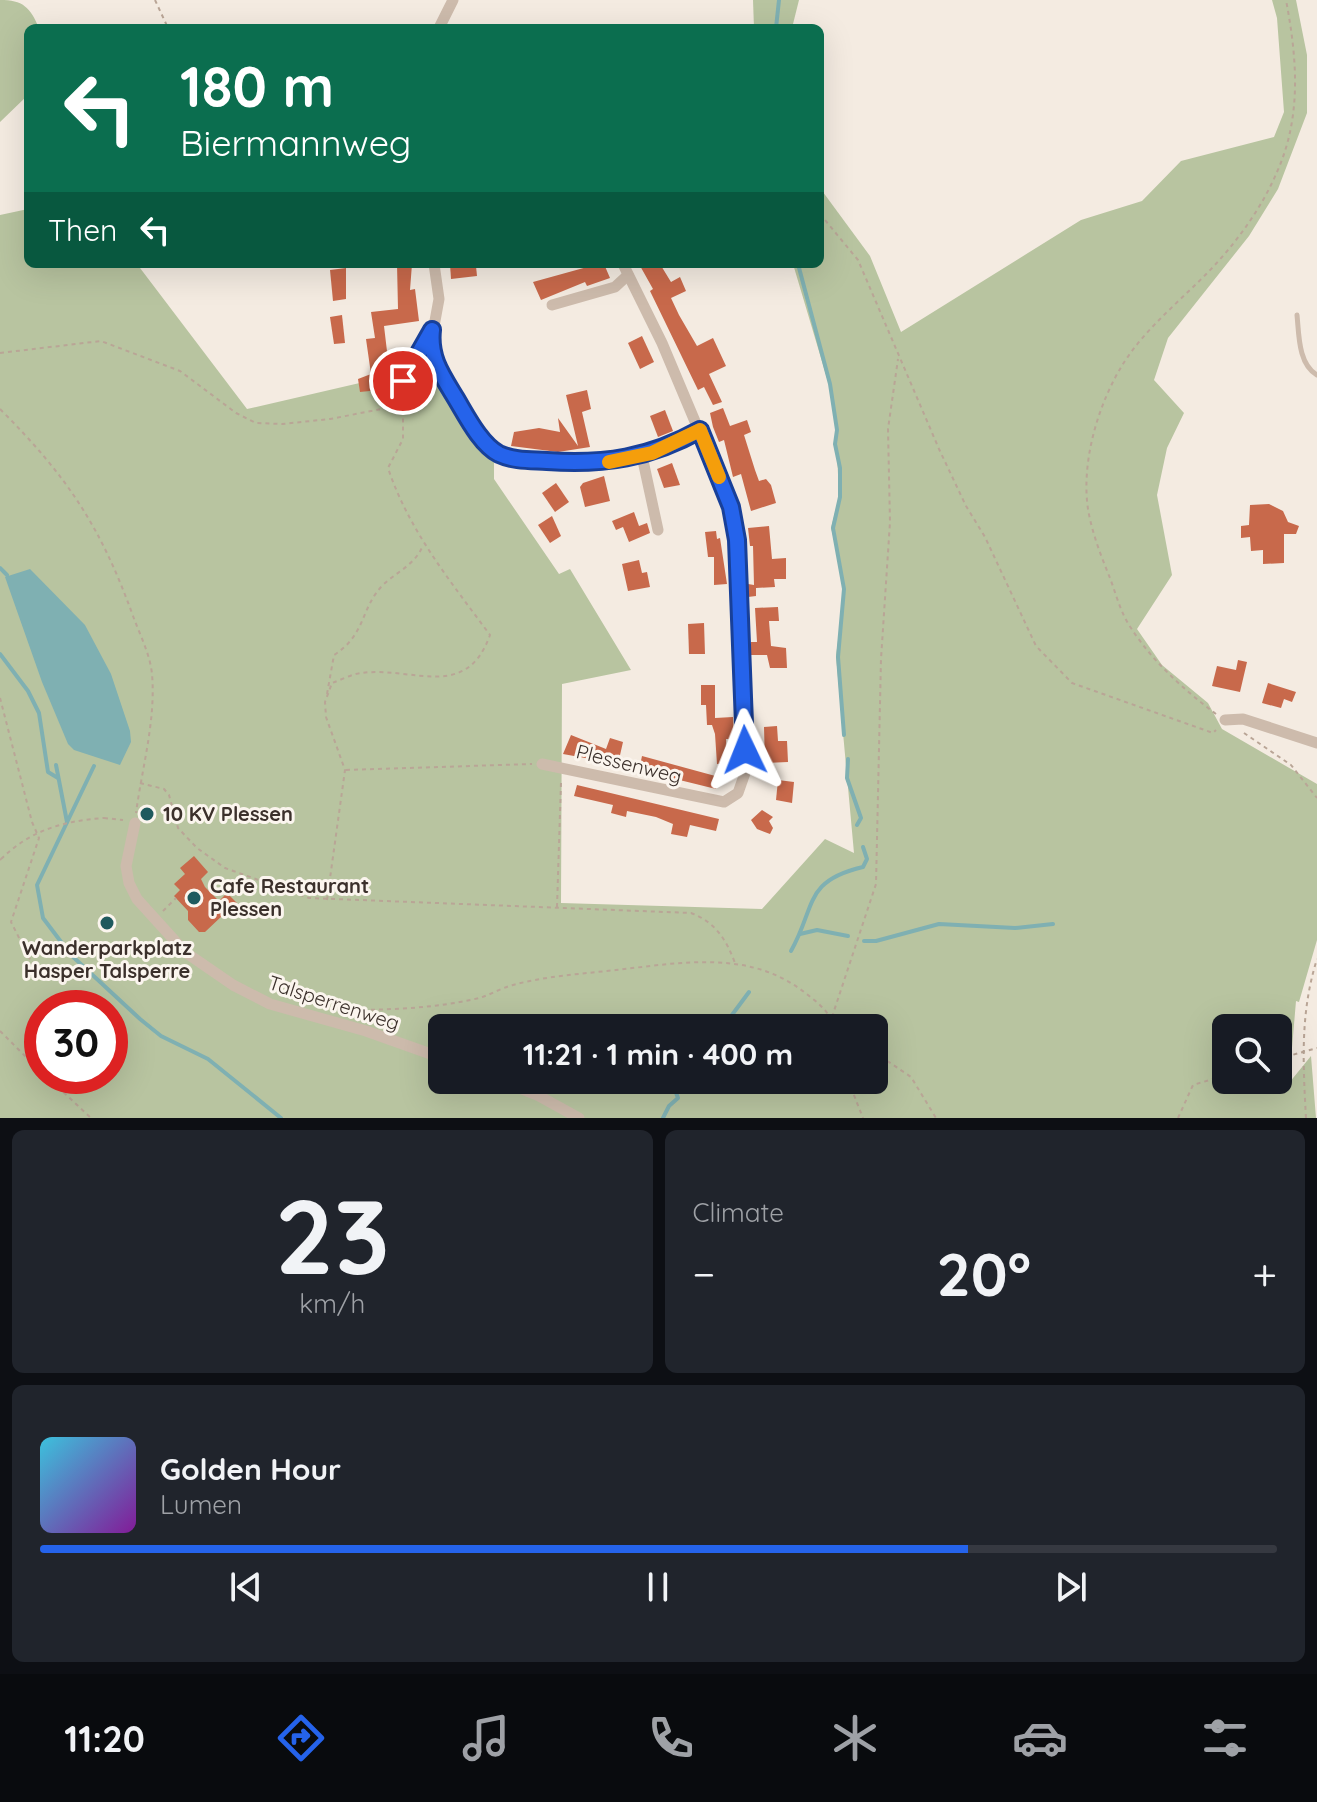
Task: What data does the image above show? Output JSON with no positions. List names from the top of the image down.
{
  "streets": {
    "street": ["Plessenweg", "Talsperrenweg"]
  },
  "places": ["10 KV Plessen", "Cafe Restaurant Plessen", "Wanderparkplatz Hasper Talsperre"],
  "page": {
    "turn": ["180 m", "Biermannweg"],
    "then": "Then",
    "limit": "30",
    "trip": "11:21 · 1 min · 400 m",
    "tile": [
      ["23", "km/h"],
      "Climate"
    ],
    "heat": ["−", "20°", "+"],
    "song": ["Golden Hour", "Lumen"],
    "tabs": "11:20"
  }
}
